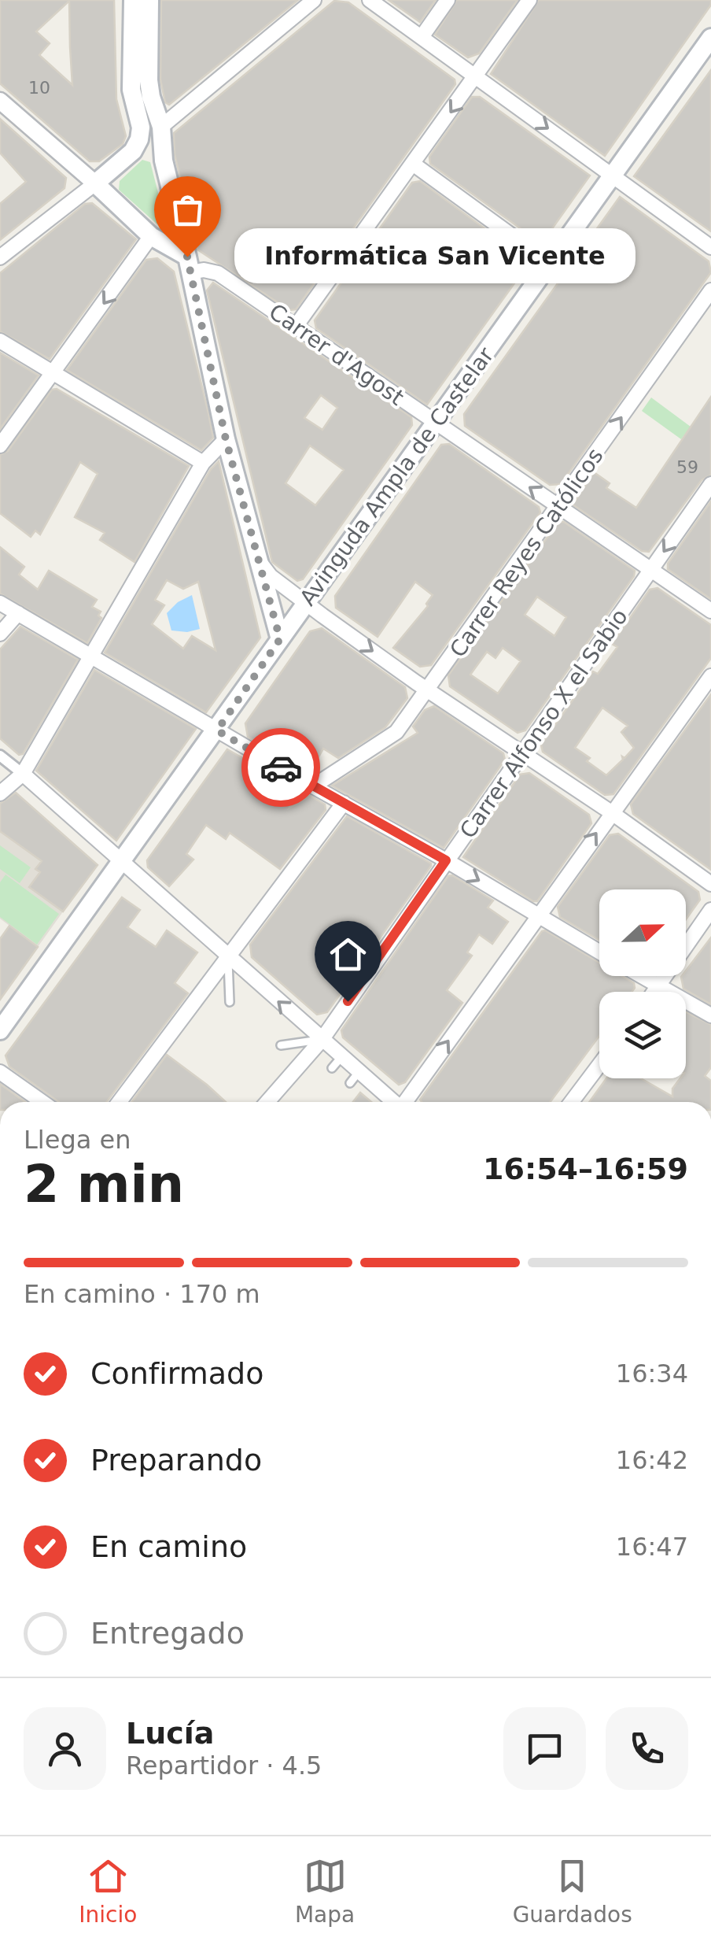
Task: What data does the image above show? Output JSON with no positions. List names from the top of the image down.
{
  "streets": {
    "main road": ["Avinguda Ampla de Castelar"],
    "street": ["Carrer d'Agost", "Carrer Reyes Católicos", "Carrer Alfonso X el Sabio"]
  },
  "crossings": [
    ["Carrer d'Agost", "Avinguda Ampla de Castelar"],
    ["Carrer d'Agost", "Carrer Reyes Católicos"],
    ["Carrer d'Agost", "Carrer Alfonso X el Sabio"]
  ],
  "one_way": ["Carrer Reyes Católicos"],
  "places": ["Informática San Vicente"],
  "house_numbers": ["10", "59"],
  "north": "right",
  "page": {
    "bubble": "Informática San Vicente",
    "heading": ["2 min", "Llega en", "16:54–16:59"],
    "panel": ["Lucía", "Repartidor · 4.5"],
    "bar": "En camino · 170 m",
    "list": [
      ["Confirmado", "16:34"],
      ["Preparando", "16:42"],
      ["En camino", "16:47"],
      "Entregado"
    ],
    "tabs": ["Inicio", "Mapa", "Guardados"]
  }
}
